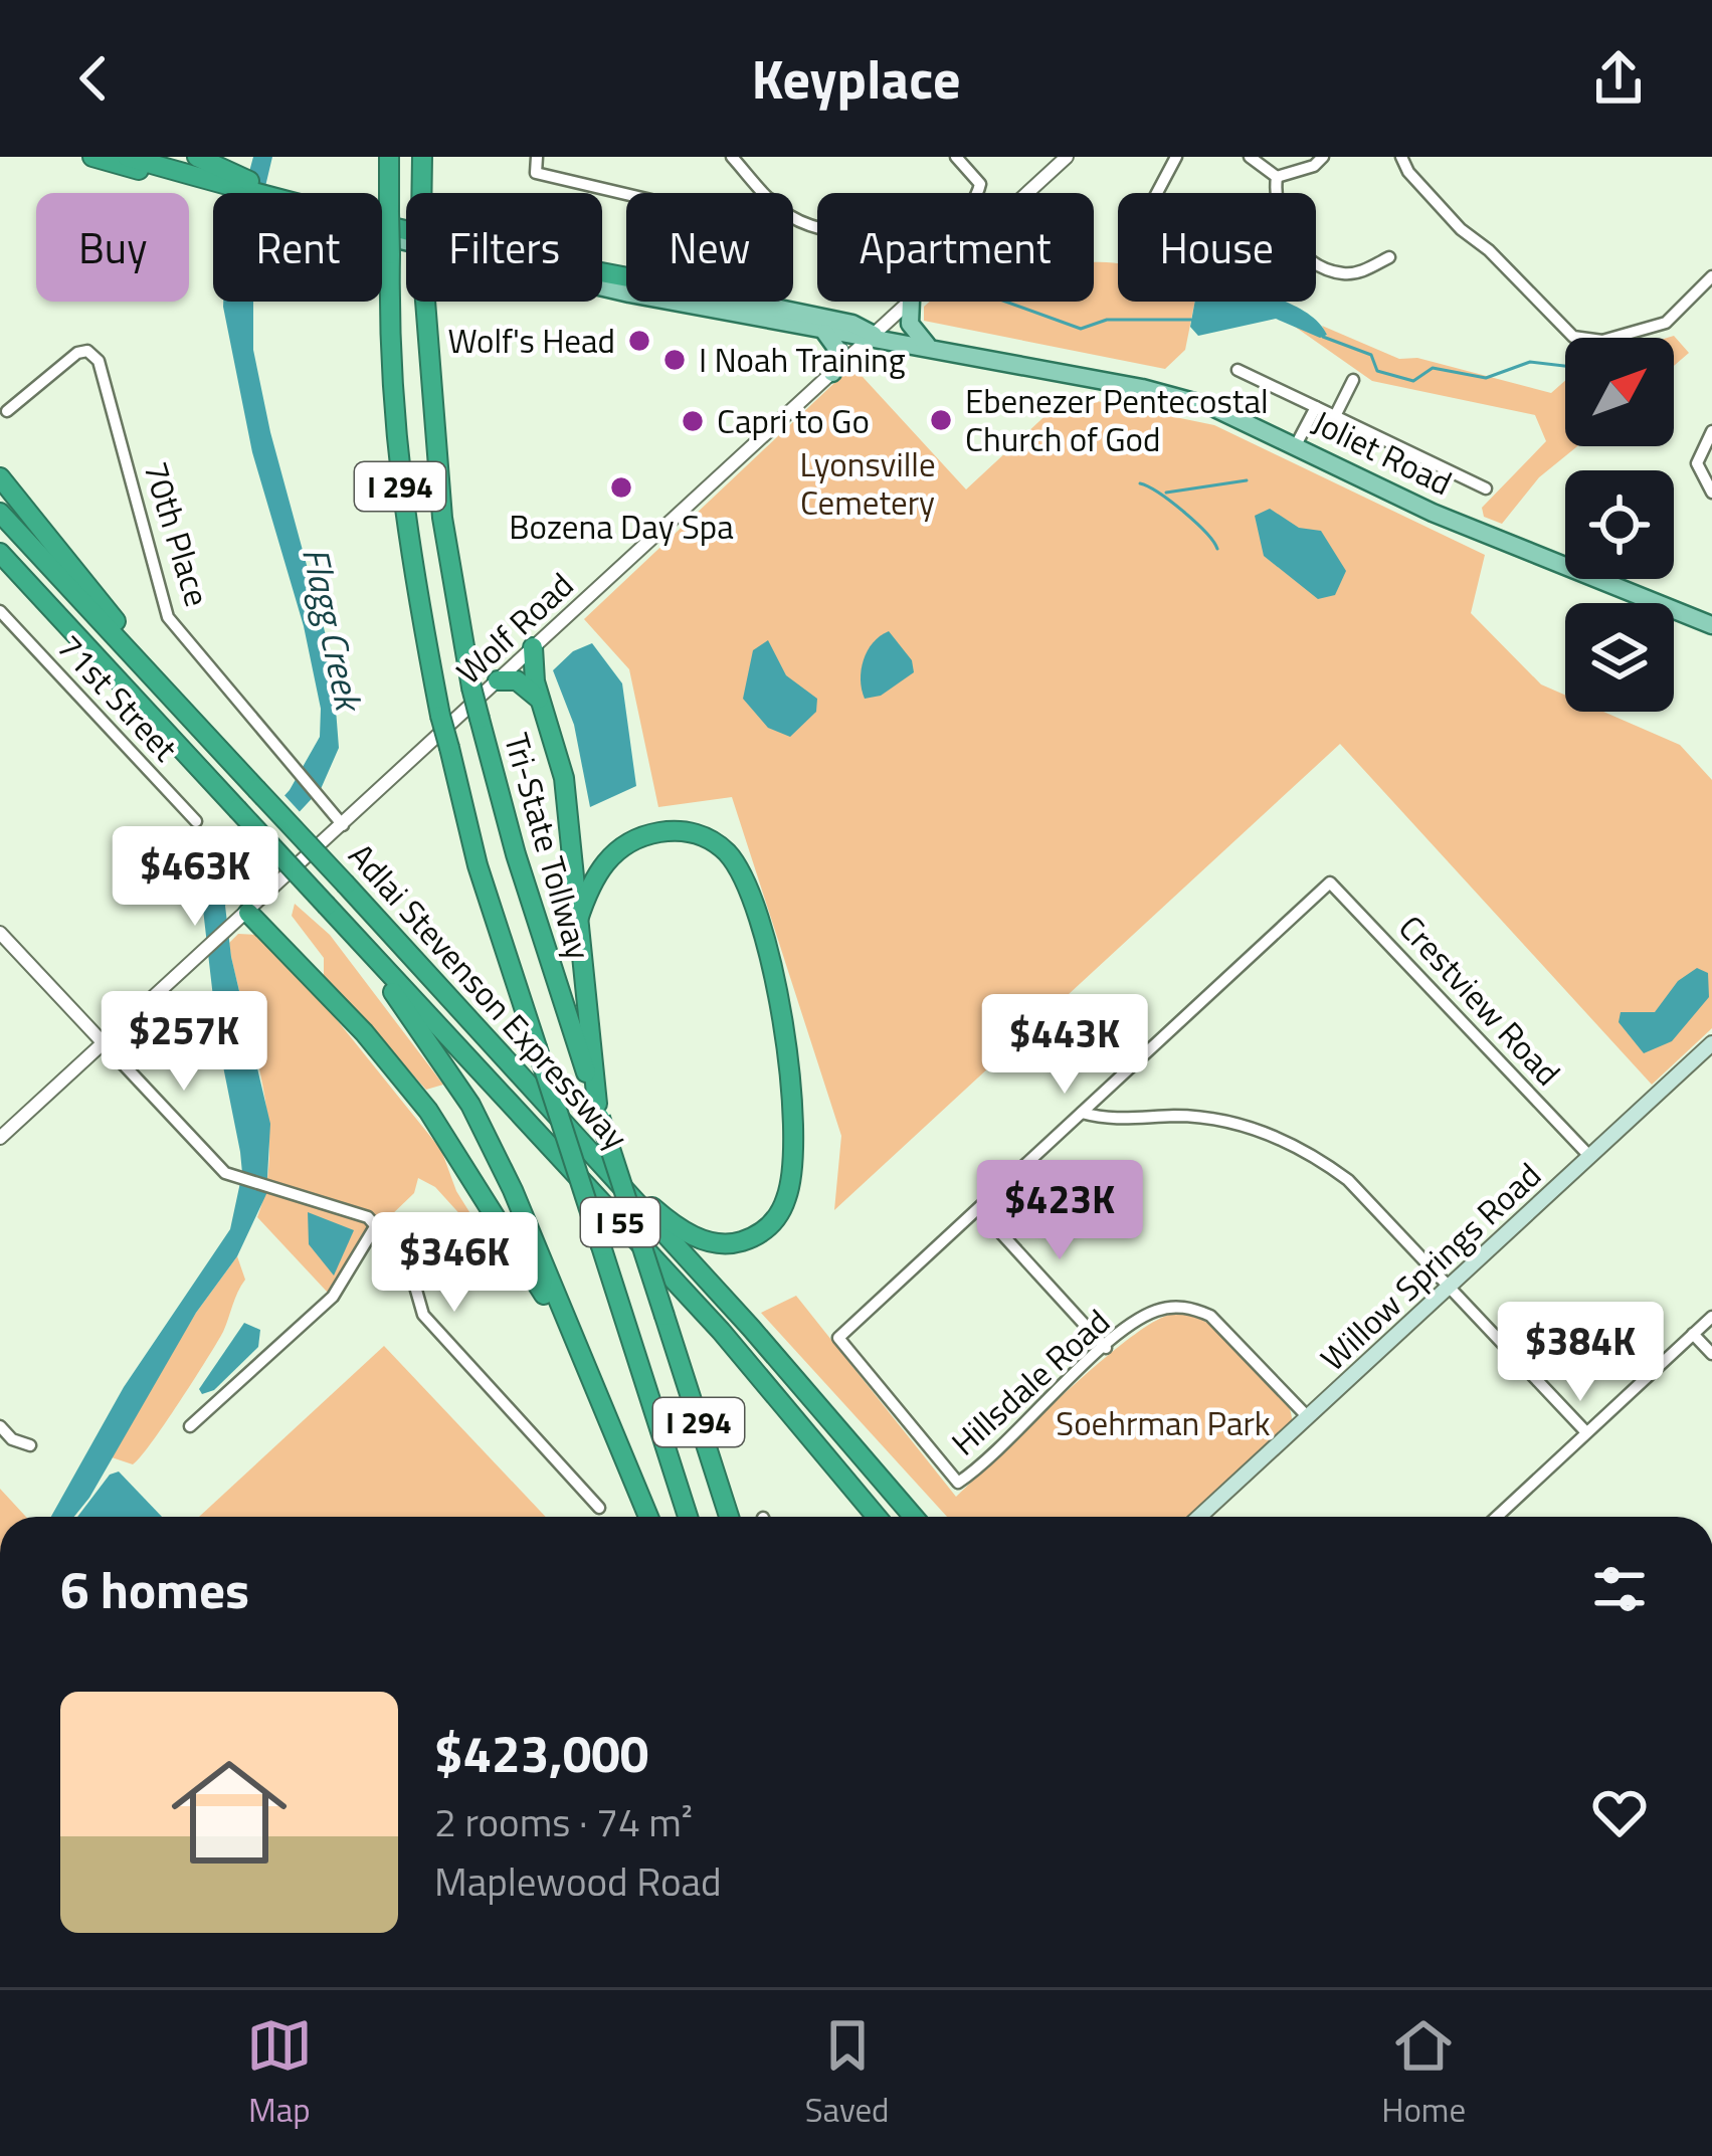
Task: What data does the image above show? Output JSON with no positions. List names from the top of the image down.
{
  "streets": {
    "highway": [
      "Joliet Road",
      "I 294",
      "Tri-State Tollway",
      "Adlai Stevenson Expressway",
      "I 55"
    ],
    "main road": ["Willow Springs Road"],
    "street": [
      "70th Place",
      "Wolf Road",
      "71st Street",
      "Crestview Road",
      "Hillsdale Road"
    ]
  },
  "crossings": [
    ["Joliet Road", "Wolf Road"],
    ["70th Place", "Wolf Road"],
    ["Crestview Road", "Willow Springs Road"],
    ["Willow Springs Road", "Hillsdale Road"]
  ],
  "water": ["Flagg Creek"],
  "parks": ["Lyonsville Cemetery", "Soehrman Park"],
  "places": [
    "Wolf's Head",
    "I Noah Training",
    "Ebenezer Pentecostal Church of God",
    "Capri to Go",
    "Bozena Day Spa"
  ],
  "north": "top right",
  "page": {
    "header": "Keyplace",
    "chip": [
      "Buy",
      "Rent",
      "Filters",
      "New",
      "Apartment",
      "House"
    ],
    "price": [
      "$463K",
      "$257K",
      "$443K",
      "$423K",
      "$346K",
      "$384K"
    ],
    "heading": "6 homes",
    "list": [
      {
        "name": "$423,000",
        "note": "2 rooms · 74 m² · Maplewood Road"
      }
    ],
    "tabs": ["Map", "Saved", "Home"]
  }
}
